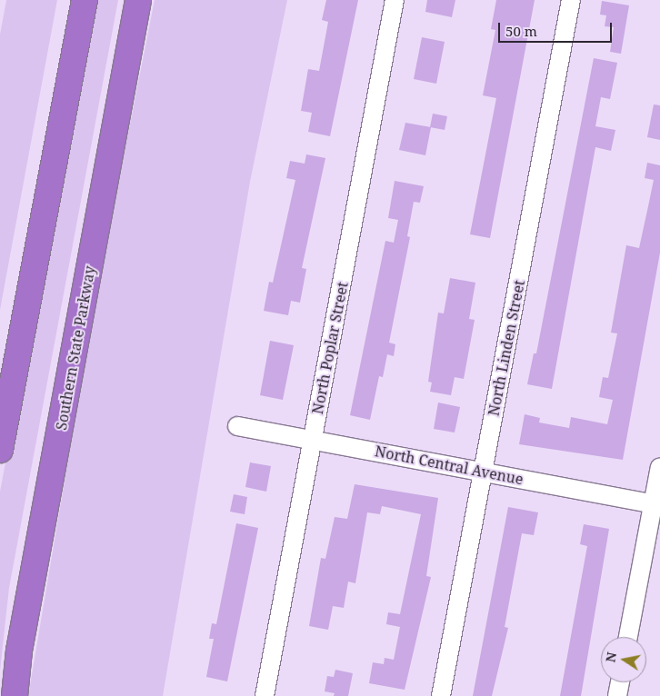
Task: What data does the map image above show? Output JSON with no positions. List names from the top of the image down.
{
  "streets": {
    "highway": ["Southern State Parkway"],
    "street": ["North Poplar Street", "North Linden Street", "North Central Avenue"]
  },
  "crossings": [
    ["North Poplar Street", "North Central Avenue"],
    ["North Linden Street", "North Central Avenue"]
  ],
  "scale_bar": "50 m",
  "north": "left"
}
